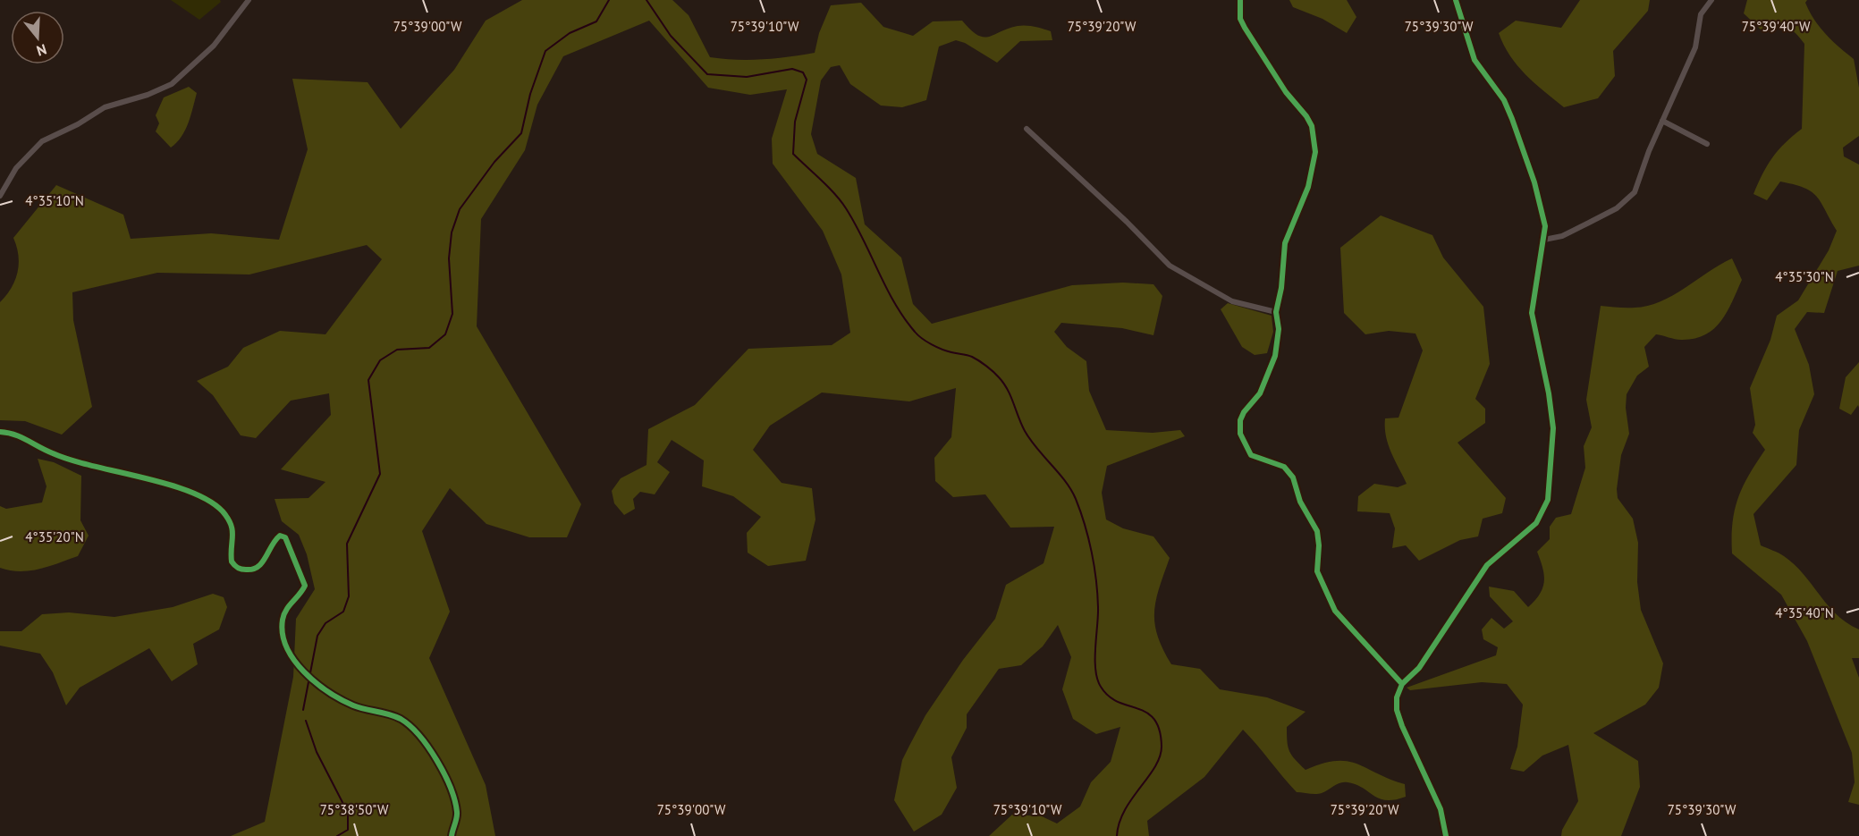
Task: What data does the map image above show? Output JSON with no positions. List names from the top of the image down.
{
  "north": "bottom",
  "coordinates": [
    "75°39'00\"W",
    "75°39'10\"W",
    "75°39'20\"W",
    "75°39'30\"W",
    "75°39'40\"W",
    "4°35'10\"N",
    "4°35'30\"N",
    "4°35'20\"N",
    "4°35'40\"N",
    "75°38'50\"W"
  ]
}
